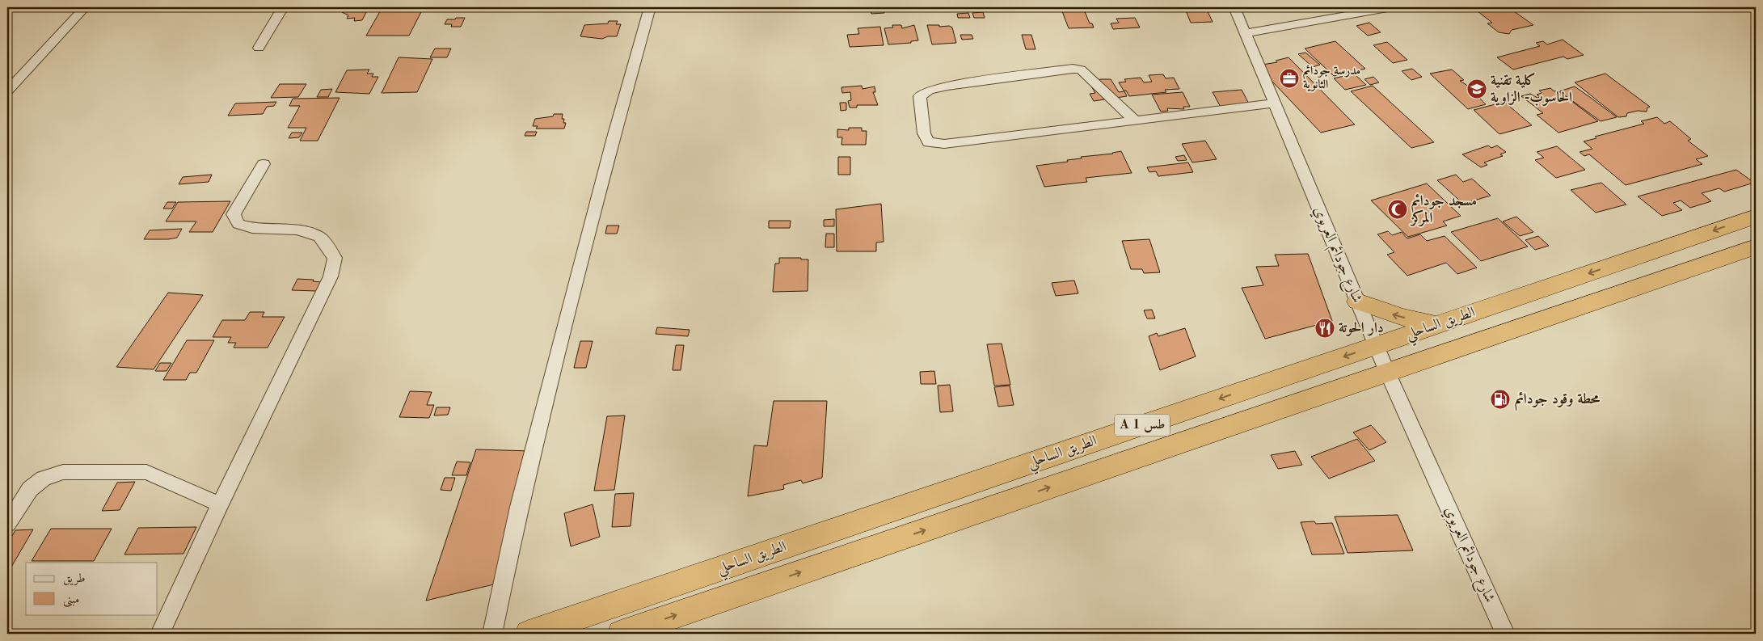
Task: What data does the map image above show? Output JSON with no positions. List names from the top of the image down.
{
  "streets": {
    "highway": ["الطريق الساحلي", "A 1 طس"],
    "street": ["شارع جودائم العريوي"]
  },
  "crossings": [
    ["شارع جودائم العريوي", "الطريق الساحلي"]
  ],
  "places": {
    "office": ["مدرسة جودائم الثانوية"],
    "school or university": ["كلية تقنية الحاسوب- الزاوية"],
    "mosque": ["مسجد جودائم المركز"],
    "restaurant": ["دار الحوتة"],
    "fuel station": ["محطة وقود جودائم"]
  },
  "legend": ["طريق", "مبنى"]
}
